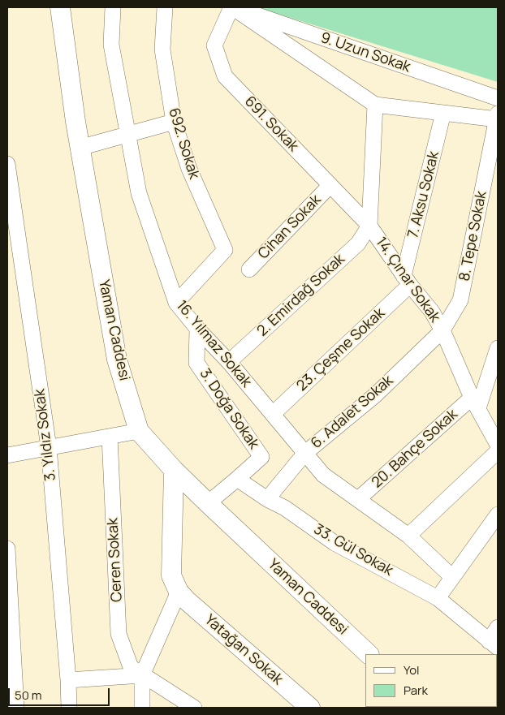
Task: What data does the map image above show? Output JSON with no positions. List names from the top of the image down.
{
  "streets": {
    "main road": ["Yaman Caddesi", "Yatağan Sokak"],
    "street": [
      "9. Uzun Sokak",
      "691. Sokak",
      "692. Sokak",
      "7. Aksu Sokak",
      "Cihan Sokak",
      "8. Tepe Sokak",
      "14. Çınar Sokak",
      "2. Emirdağ Sokak",
      "16. Yılmaz Sokak",
      "23. Çeşme Sokak",
      "3. Doğa Sokak",
      "6. Adalet Sokak",
      "3. Yıldız Sokak",
      "20. Bahçe Sokak",
      "33. Gül Sokak",
      "Ceren Sokak"
    ]
  },
  "crossings": [
    ["9. Uzun Sokak", "691. Sokak"],
    ["691. Sokak", "Cihan Sokak"],
    ["691. Sokak", "14. Çınar Sokak"],
    ["691. Sokak", "2. Emirdağ Sokak"],
    ["692. Sokak", "16. Yılmaz Sokak"],
    ["7. Aksu Sokak", "14. Çınar Sokak"],
    ["7. Aksu Sokak", "23. Çeşme Sokak"],
    ["8. Tepe Sokak", "14. Çınar Sokak"],
    ["8. Tepe Sokak", "6. Adalet Sokak"],
    ["14. Çınar Sokak", "2. Emirdağ Sokak"],
    ["14. Çınar Sokak", "23. Çeşme Sokak"],
    ["14. Çınar Sokak", "6. Adalet Sokak"],
    ["14. Çınar Sokak", "20. Bahçe Sokak"],
    ["2. Emirdağ Sokak", "16. Yılmaz Sokak"],
    ["16. Yılmaz Sokak", "23. Çeşme Sokak"],
    ["16. Yılmaz Sokak", "3. Doğa Sokak"],
    ["16. Yılmaz Sokak", "6. Adalet Sokak"],
    ["16. Yılmaz Sokak", "20. Bahçe Sokak"],
    ["3. Doğa Sokak", "33. Gül Sokak"],
    ["6. Adalet Sokak", "33. Gül Sokak"]
  ],
  "legend": ["Yol", "Park"],
  "scale_bar": "50 m"
}
